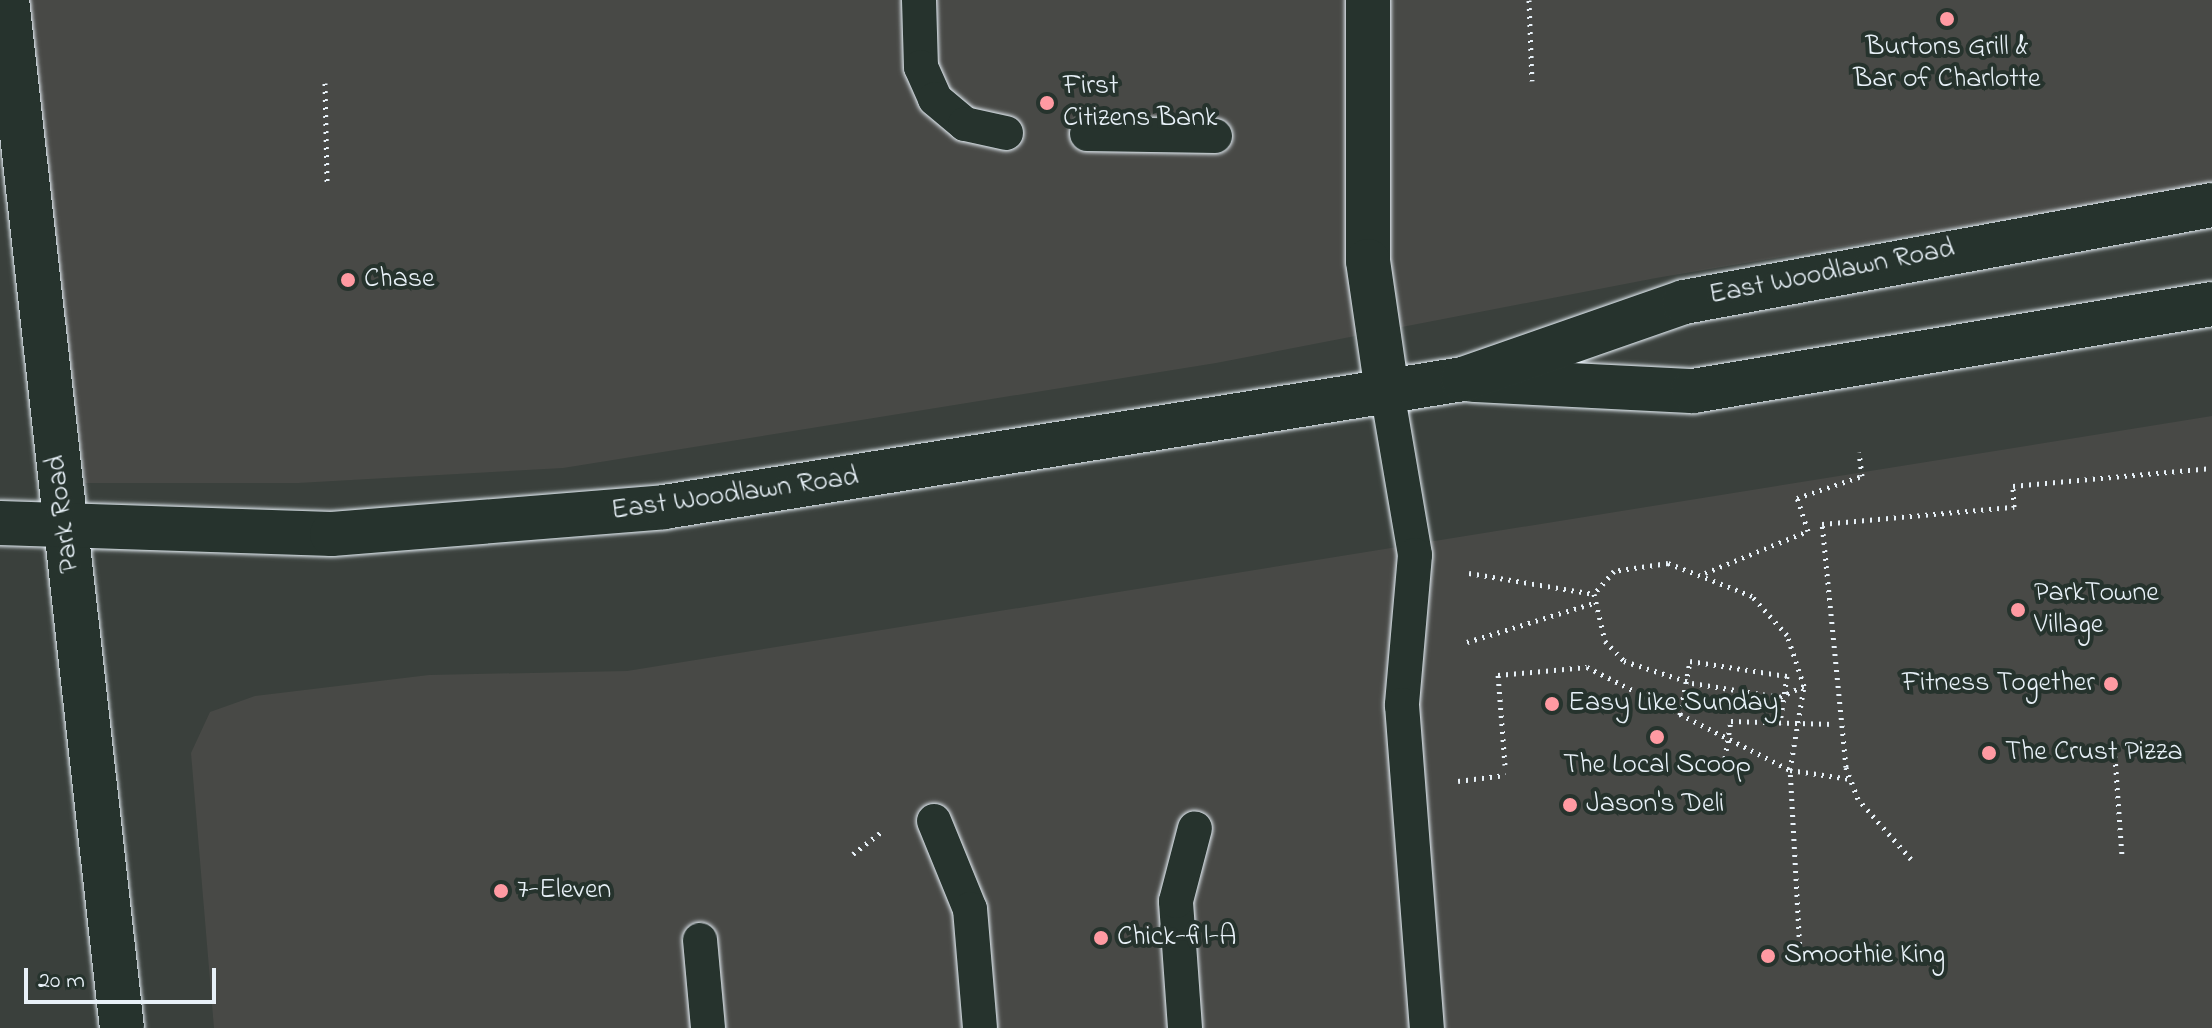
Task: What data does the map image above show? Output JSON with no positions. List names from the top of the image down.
{
  "streets": {
    "main road": ["East Woodlawn Road", "Park Road"]
  },
  "crossings": [
    ["East Woodlawn Road", "Park Road"]
  ],
  "places": [
    "Burtons Grill & Bar of Charlotte",
    "First Citizens Bank",
    "Chase",
    "ParkTowne Village",
    "Fitness Together",
    "Easy Like Sunday",
    "The Local Scoop",
    "The Crust Pizza",
    "Jason's Deli",
    "7-Eleven",
    "Chick-fil-A",
    "Smoothie King"
  ],
  "scale_bar": "20 m"
}
